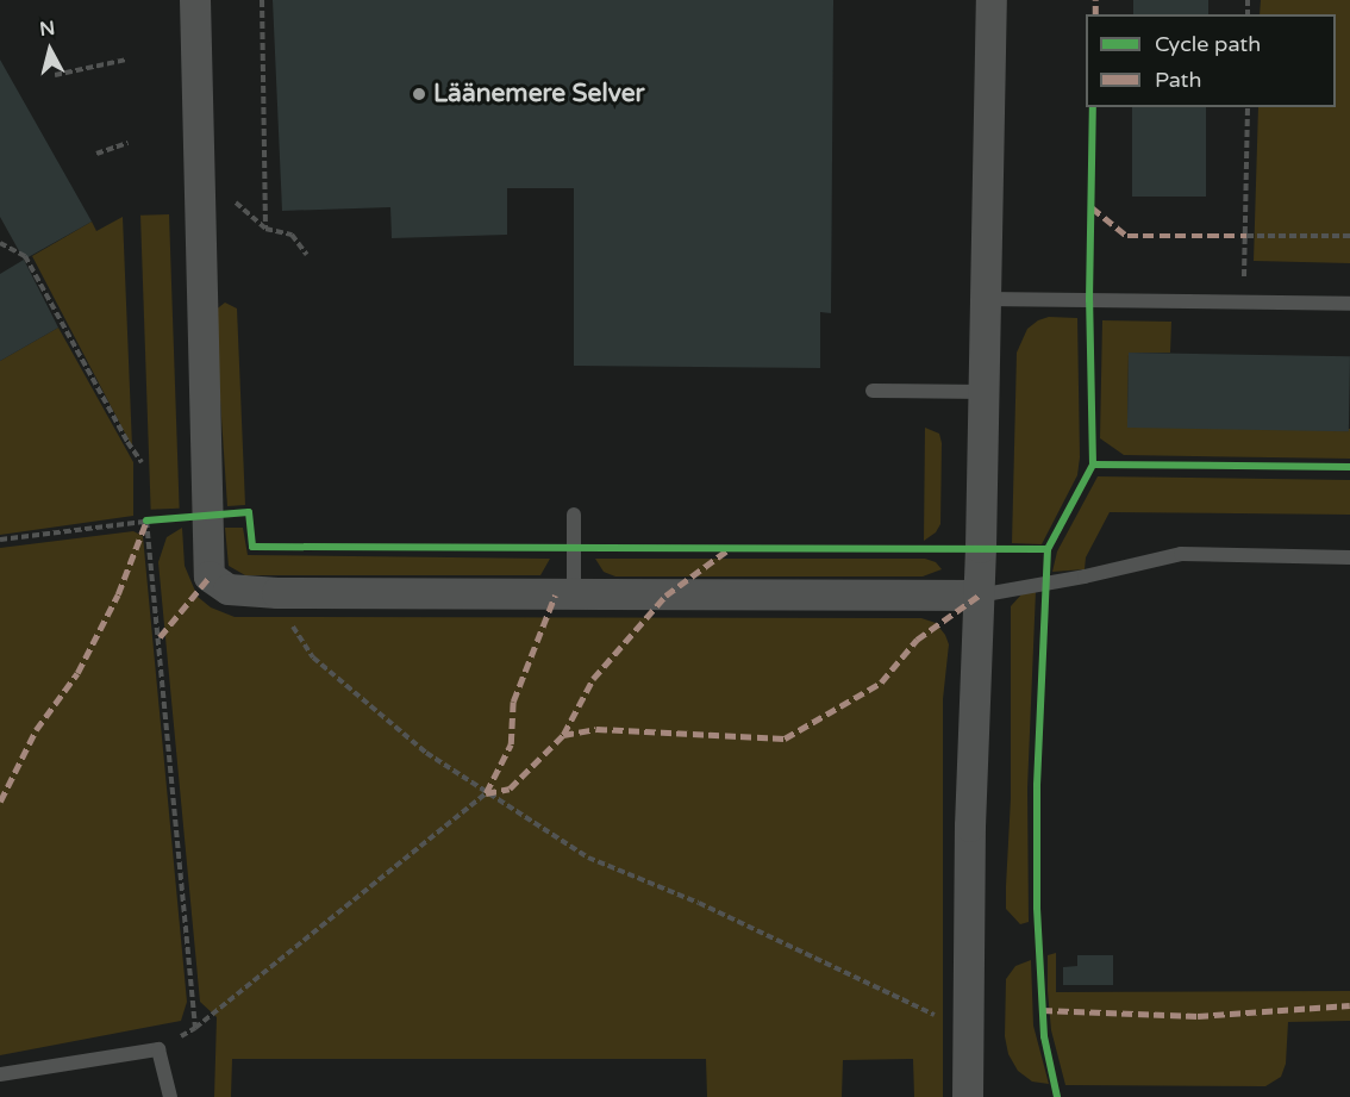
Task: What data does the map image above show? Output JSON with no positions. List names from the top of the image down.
{
  "places": ["Läänemere Selver"],
  "legend": ["Cycle path", "Path"],
  "north": "top"
}
